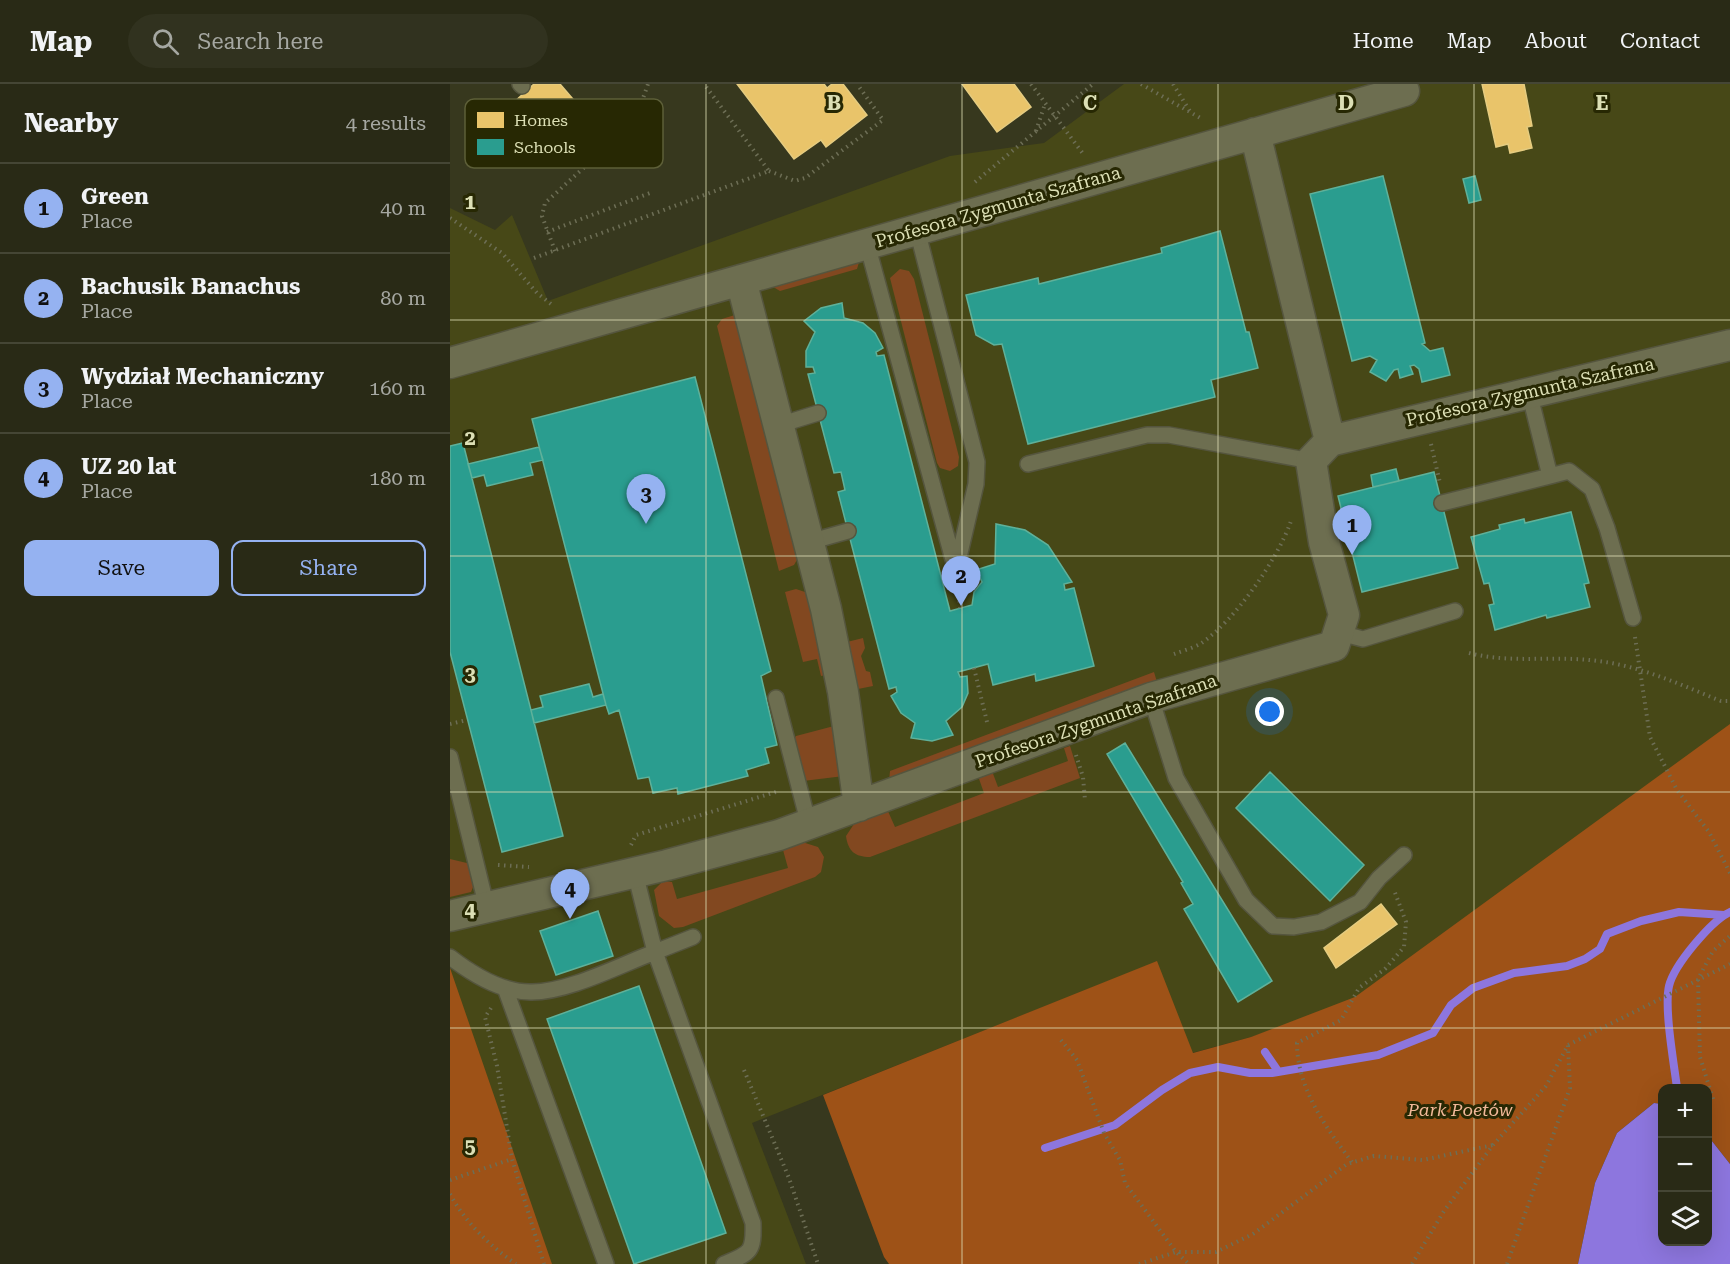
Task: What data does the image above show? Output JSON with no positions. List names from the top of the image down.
{
  "streets": {
    "street": ["Profesora Zygmunta Szafrana"]
  },
  "parks": ["Park Poetów"],
  "legend": ["Homes", "Schools"],
  "page": {
    "header": "Map",
    "search": "Search here",
    "nav": [
      "Home",
      "Map",
      "About",
      "Contact"
    ],
    "heading": ["Nearby", "4 results"],
    "list": [
      {
        "mark": "1",
        "name": "Green",
        "note": "Place",
        "value": "40 m"
      },
      {
        "mark": "2",
        "name": "Bachusik Banachus",
        "note": "Place",
        "value": "80 m"
      },
      {
        "mark": "3",
        "name": "Wydział Mechaniczny",
        "note": "Place",
        "value": "160 m"
      },
      {
        "mark": "4",
        "name": "UZ 20 lat",
        "note": "Place",
        "value": "180 m"
      }
    ],
    "pins": [
      "3",
      "1",
      "2",
      "4"
    ],
    "buttons": ["Save", "Share"],
    "map_buttons": ["+", "−"]
  },
  "grid": {
    "columns": [
      "B",
      "C",
      "D",
      "E"
    ],
    "rows": [
      "1",
      "2",
      "3",
      "4",
      "5"
    ]
  }
}
